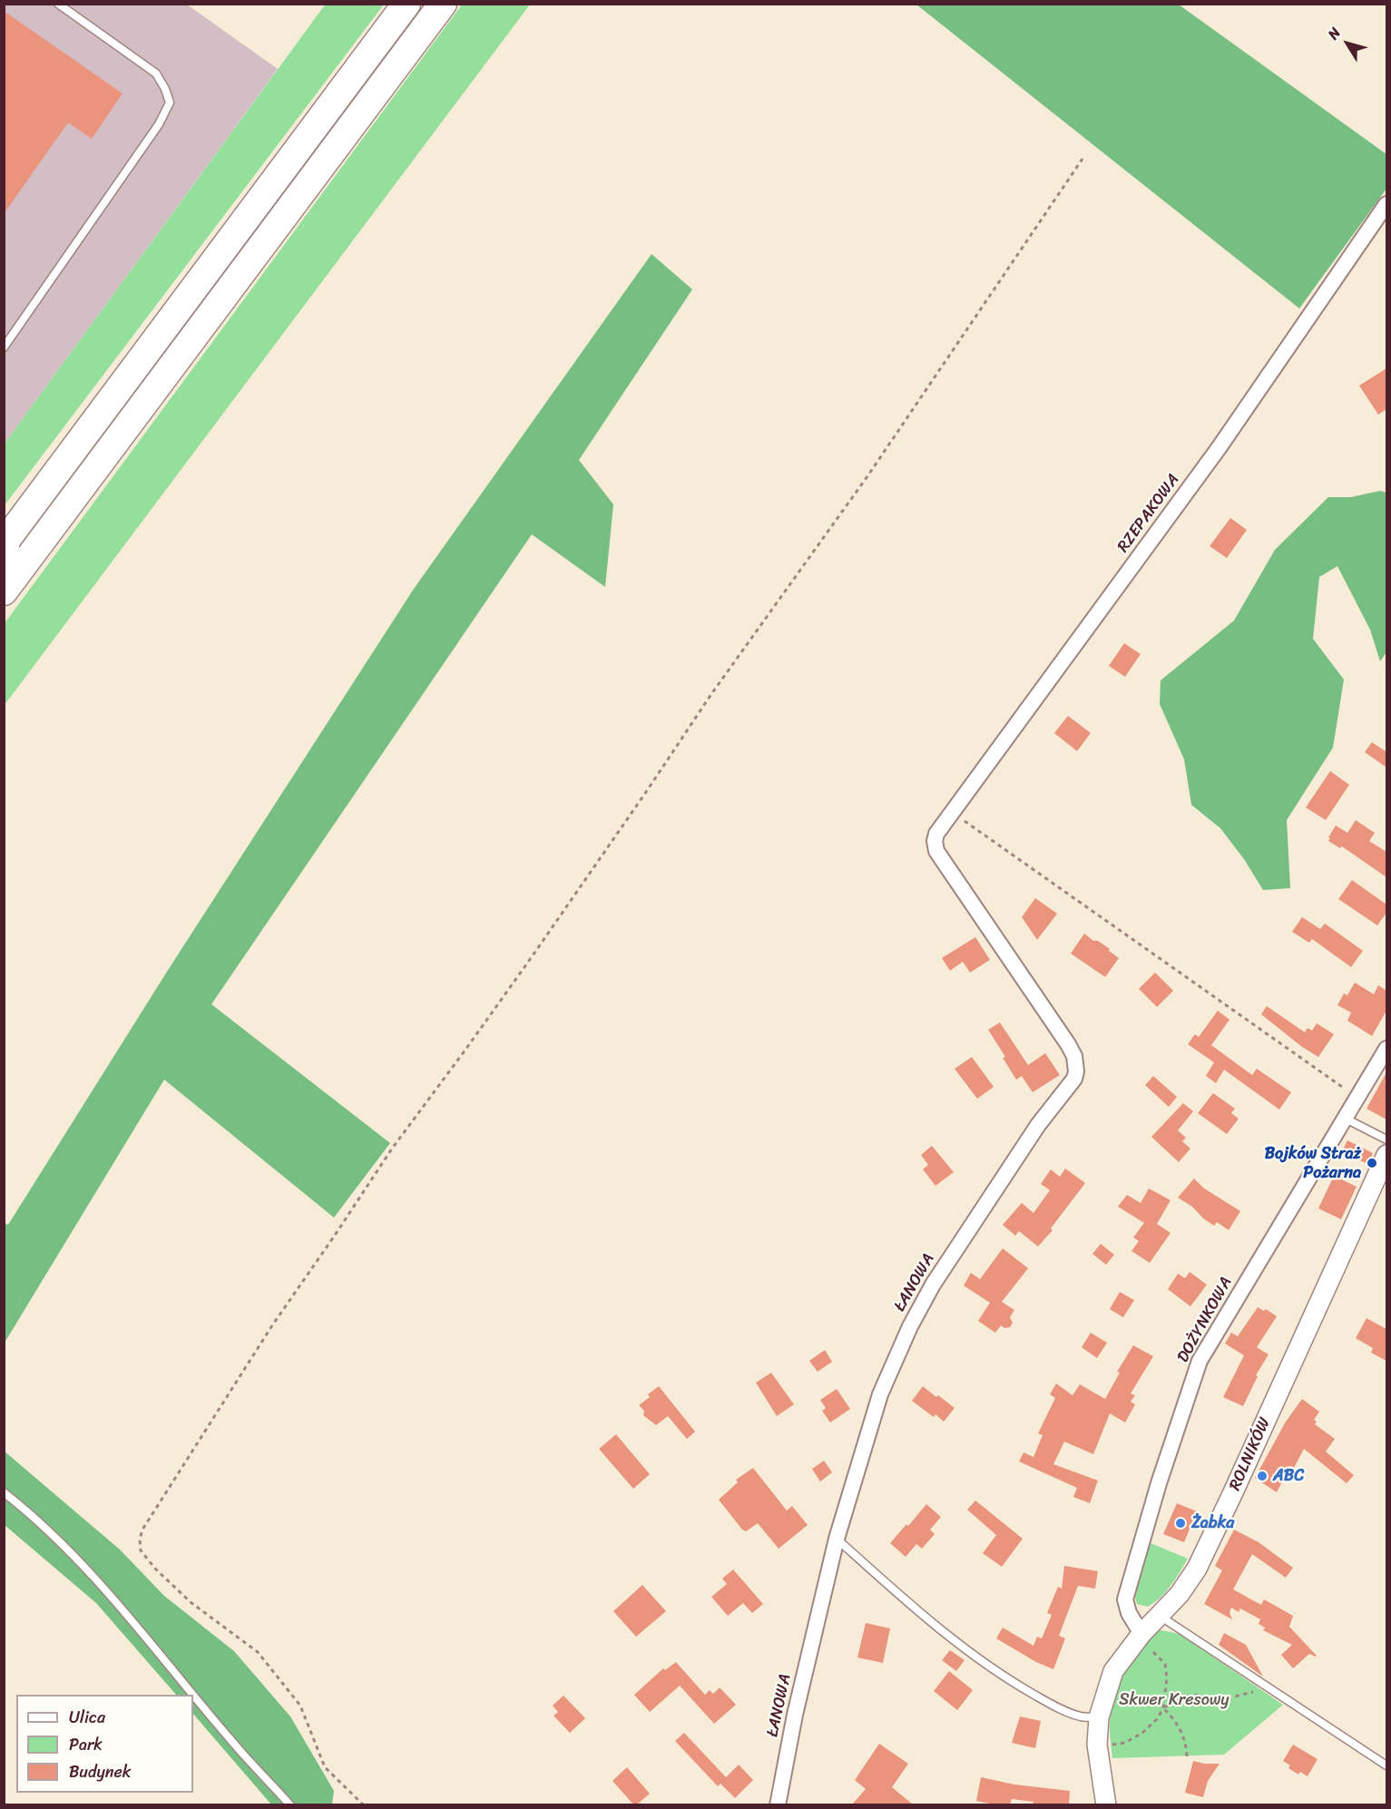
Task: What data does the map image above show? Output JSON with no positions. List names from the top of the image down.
{
  "streets": {
    "street": [
      "RZEPAKOWA",
      "ŁANOWA",
      "DOŻYNKOWA",
      "ROLNIKÓW"
    ]
  },
  "crossings": [
    ["RZEPAKOWA", "ŁANOWA"],
    ["DOŻYNKOWA", "ROLNIKÓW"]
  ],
  "parks": ["Skwer Kresowy"],
  "places": ["Bojków Straż Pożarna", "ABC", "Żabka"],
  "legend": ["Ulica", "Park", "Budynek"],
  "north": "top left"
}
